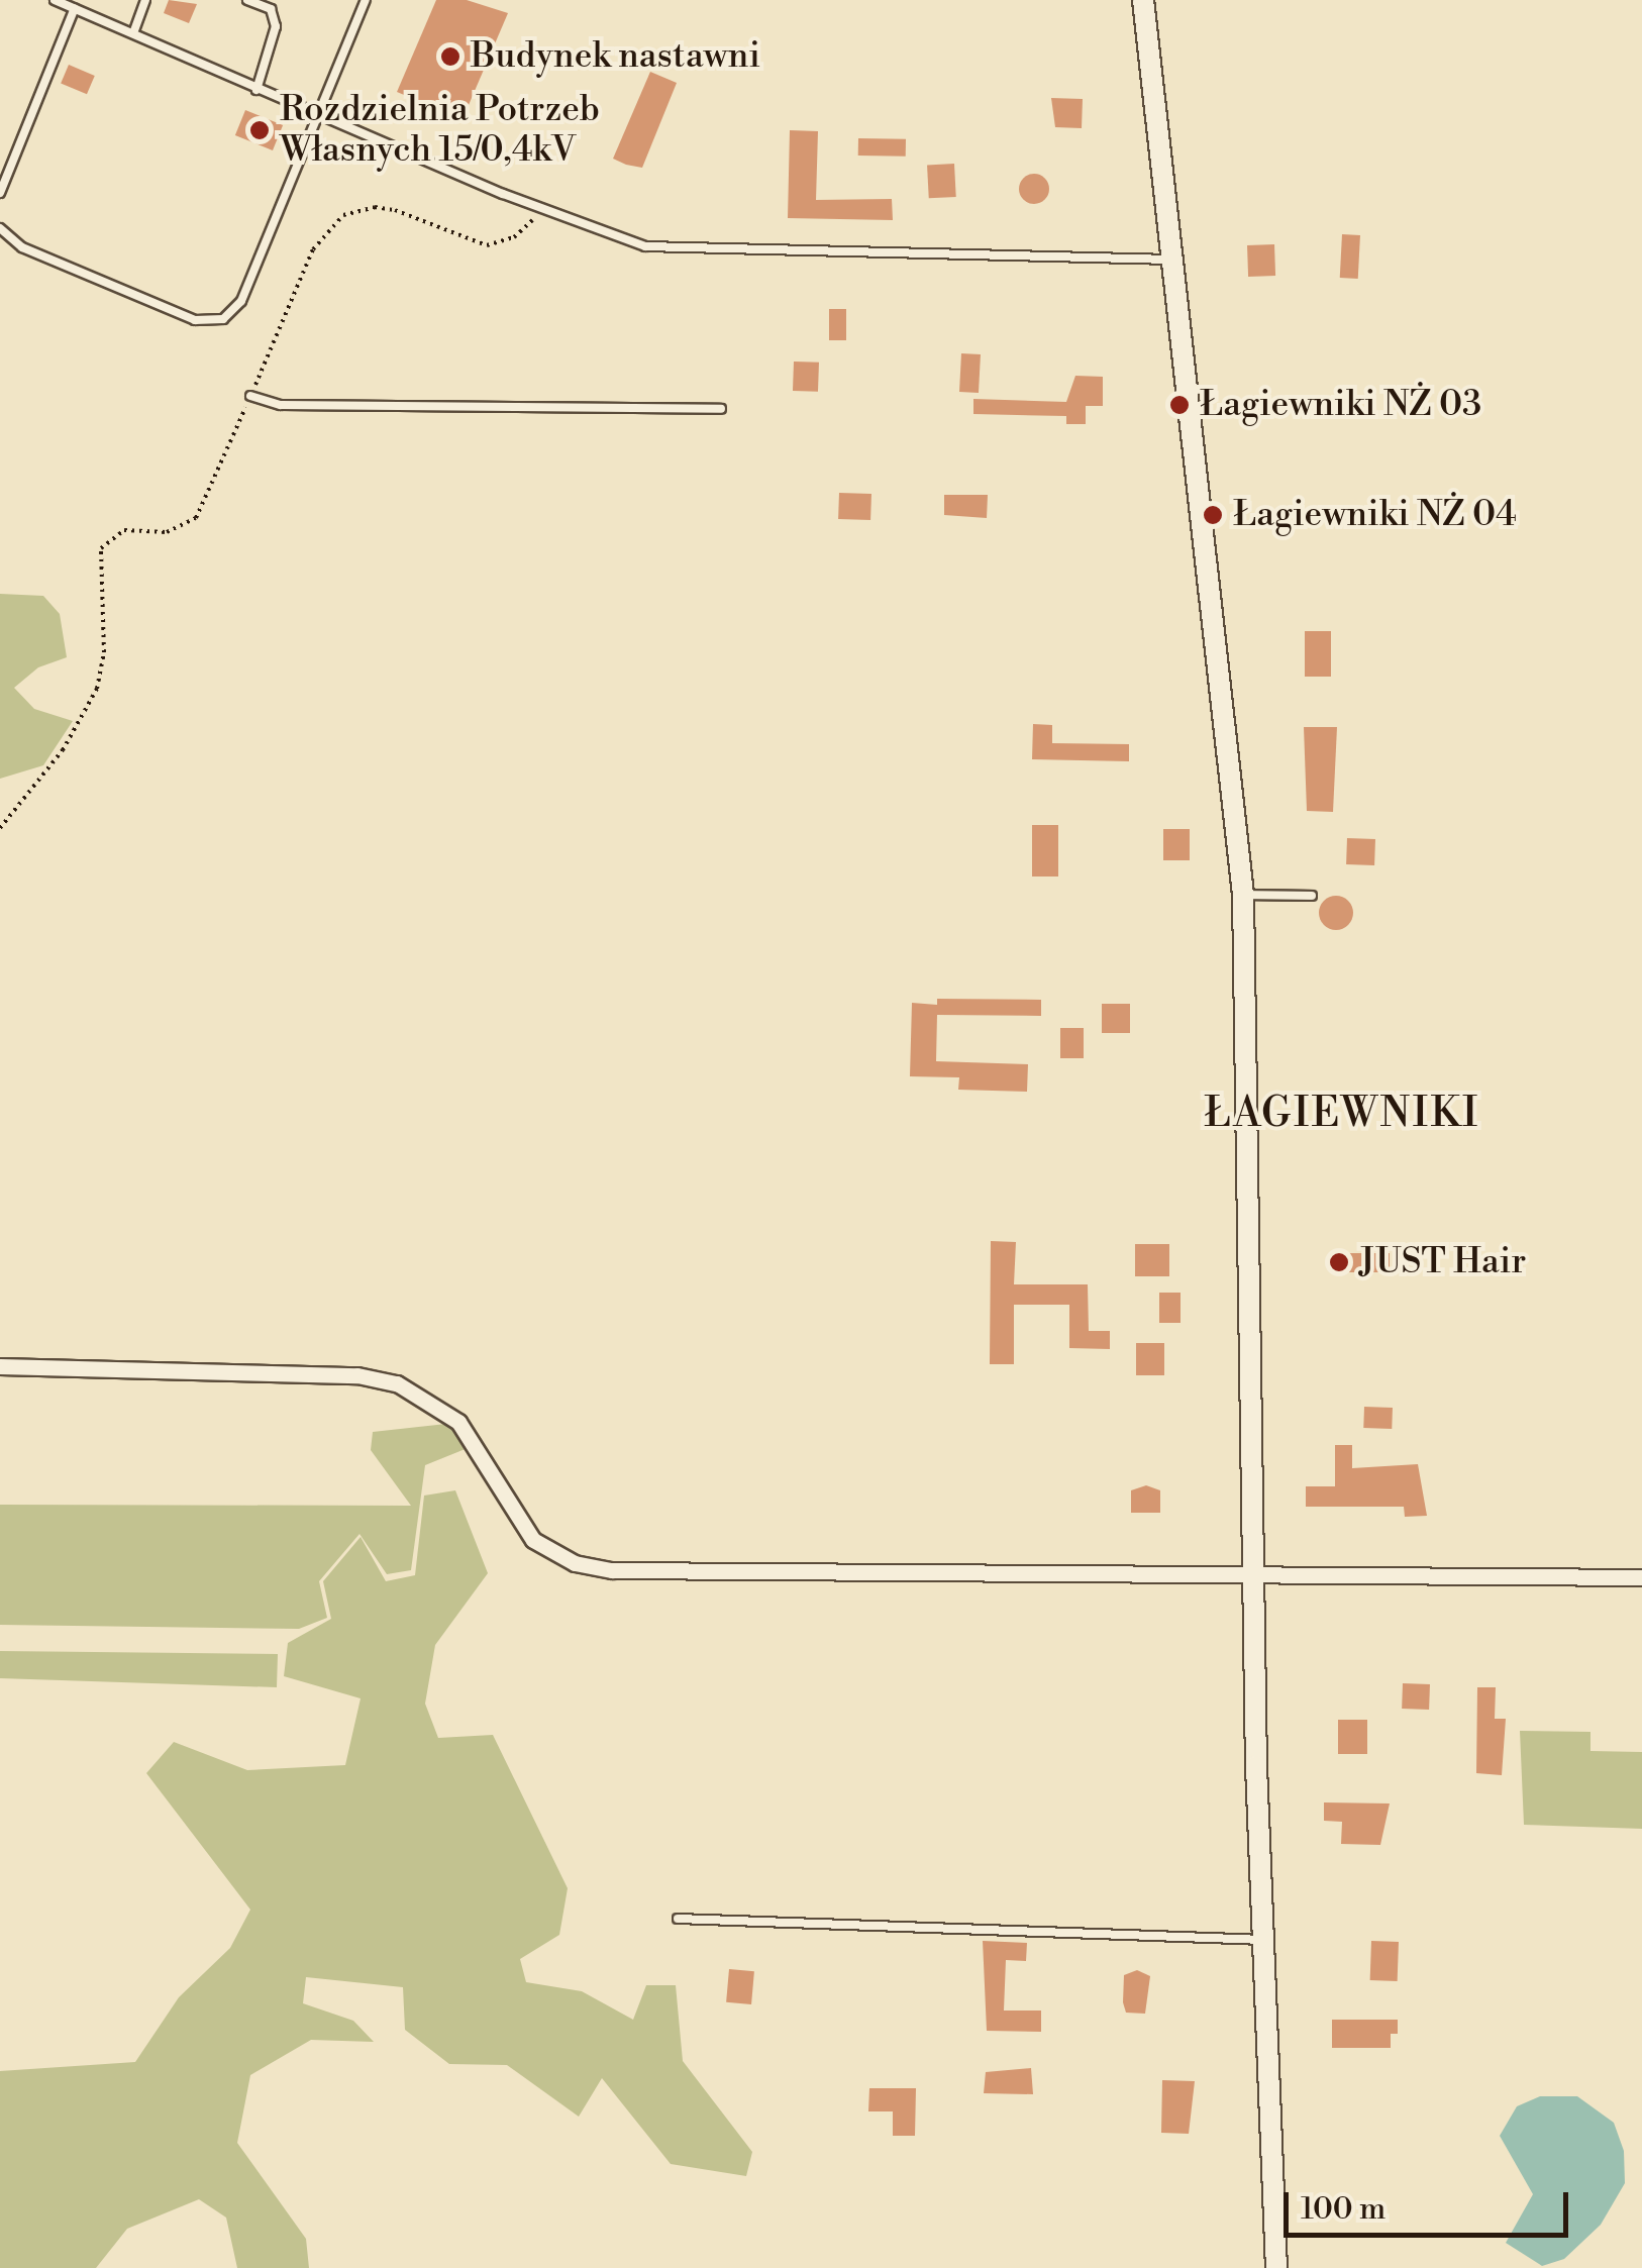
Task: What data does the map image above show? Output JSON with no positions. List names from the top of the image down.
{
  "districts": ["ŁAGIEWNIKI"],
  "places": [
    "Budynek nastawni",
    "Rozdzielnia Potrzeb Własnych 15/0,4kV",
    "Łagiewniki NŻ 03",
    "Łagiewniki NŻ 04",
    "JUST Hair"
  ],
  "scale_bar": "100 m"
}
